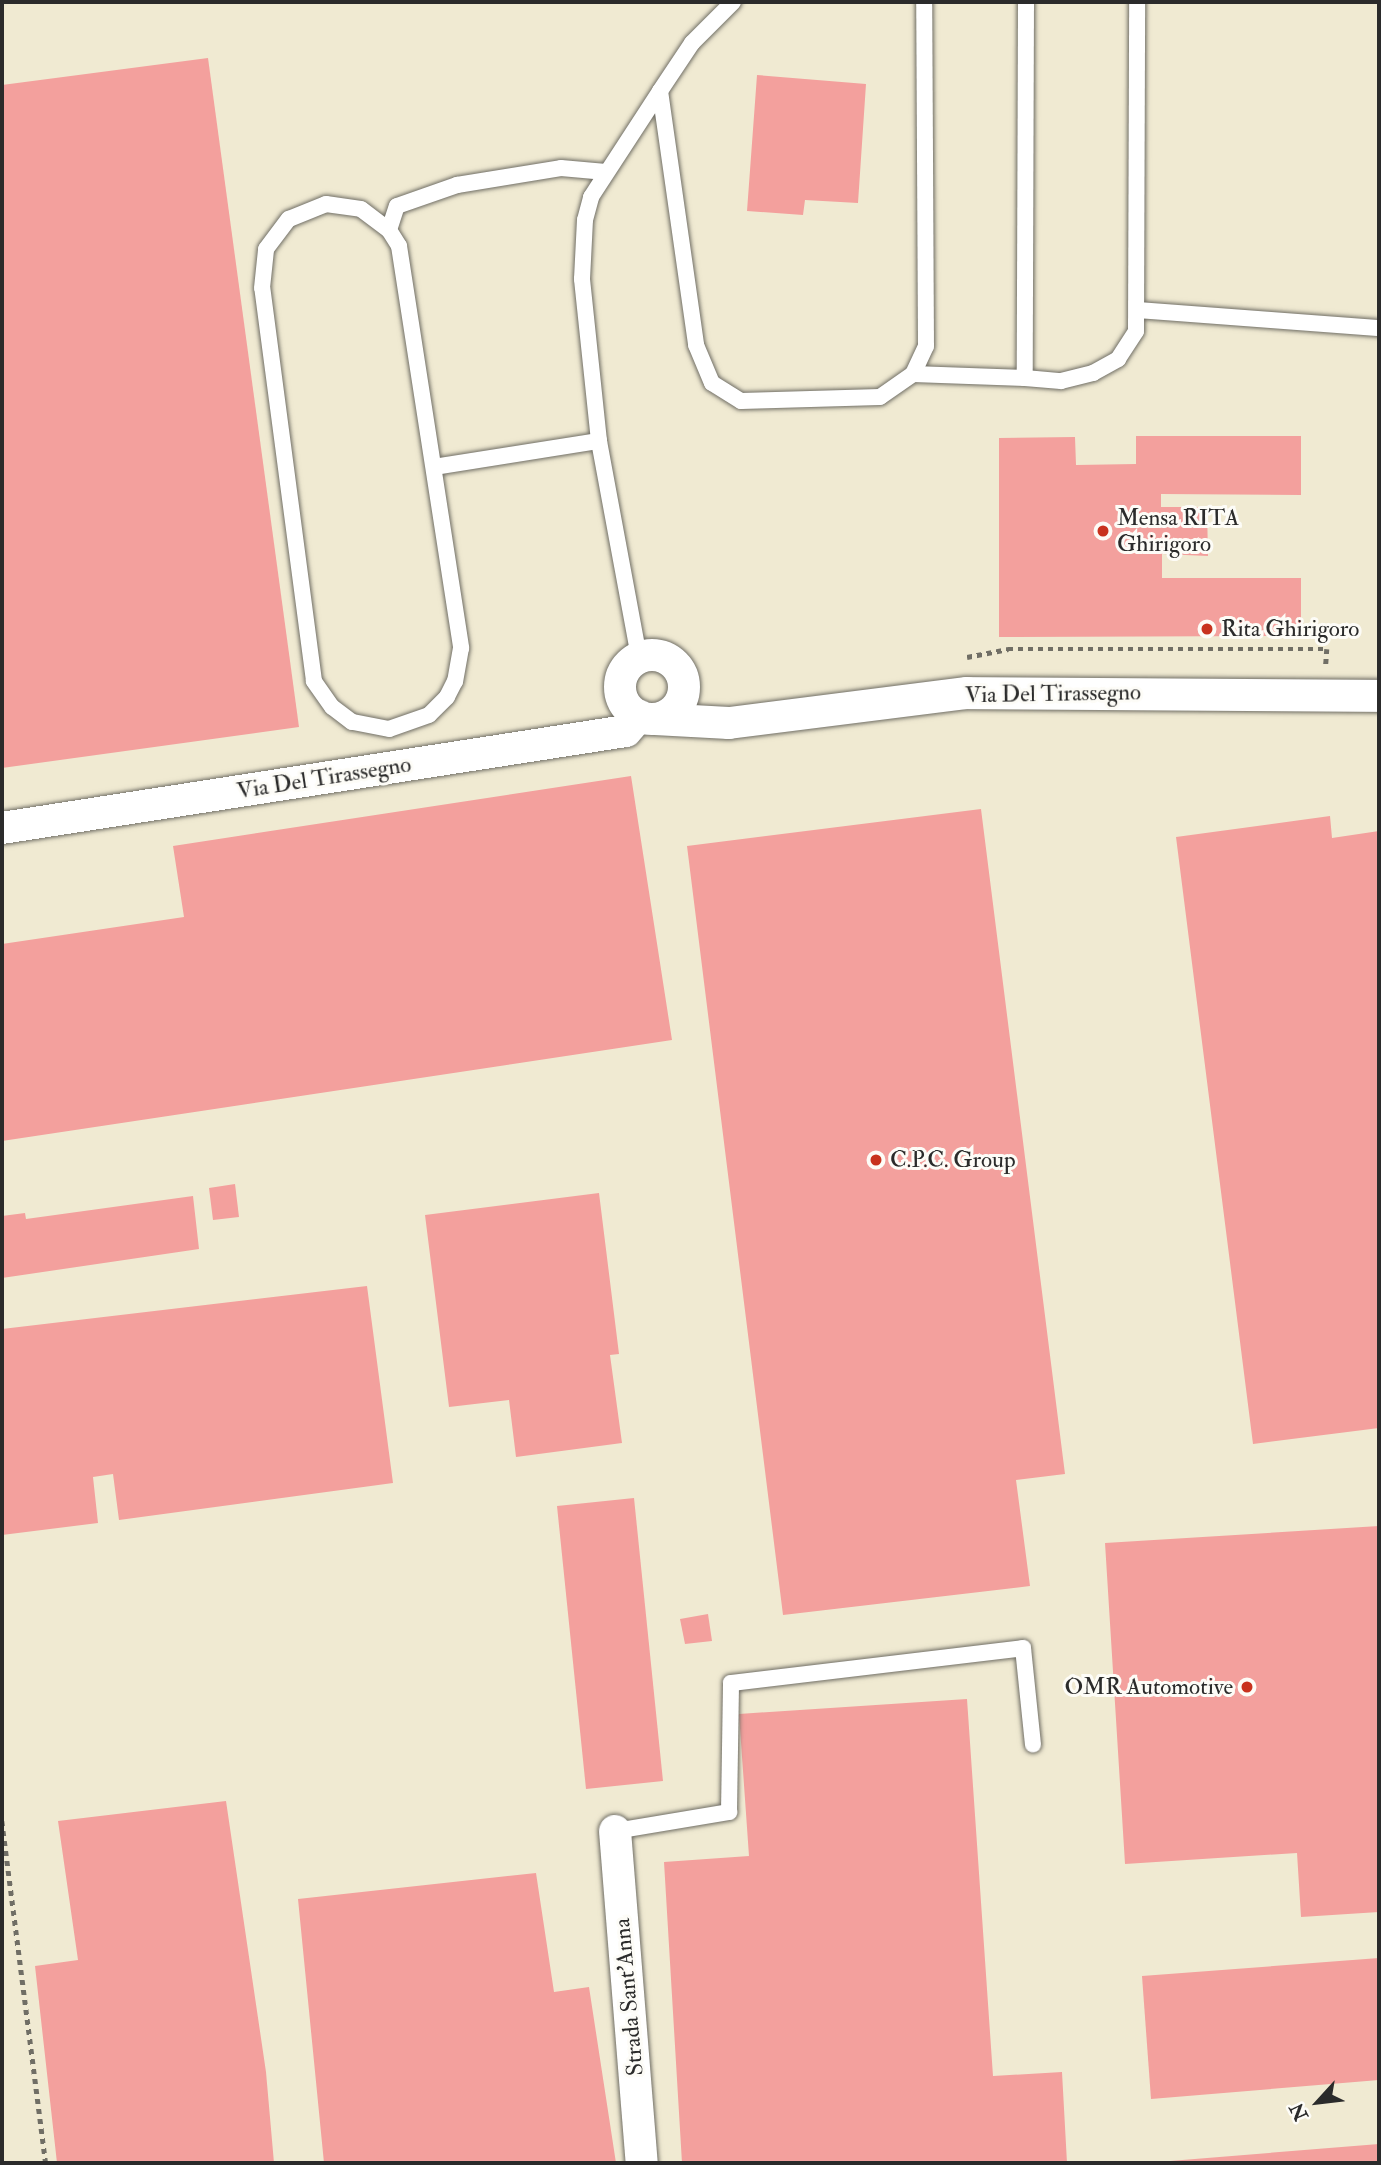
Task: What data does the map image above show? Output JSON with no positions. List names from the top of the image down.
{
  "streets": {
    "street": ["Via Del Tirassegno", "Strada Sant'Anna"]
  },
  "places": [
    "Mensa RITA Ghirigoro",
    "Rita Ghirigoro",
    "C.P.C. Group",
    "OMR Automotive"
  ],
  "north": "bottom left"
}
